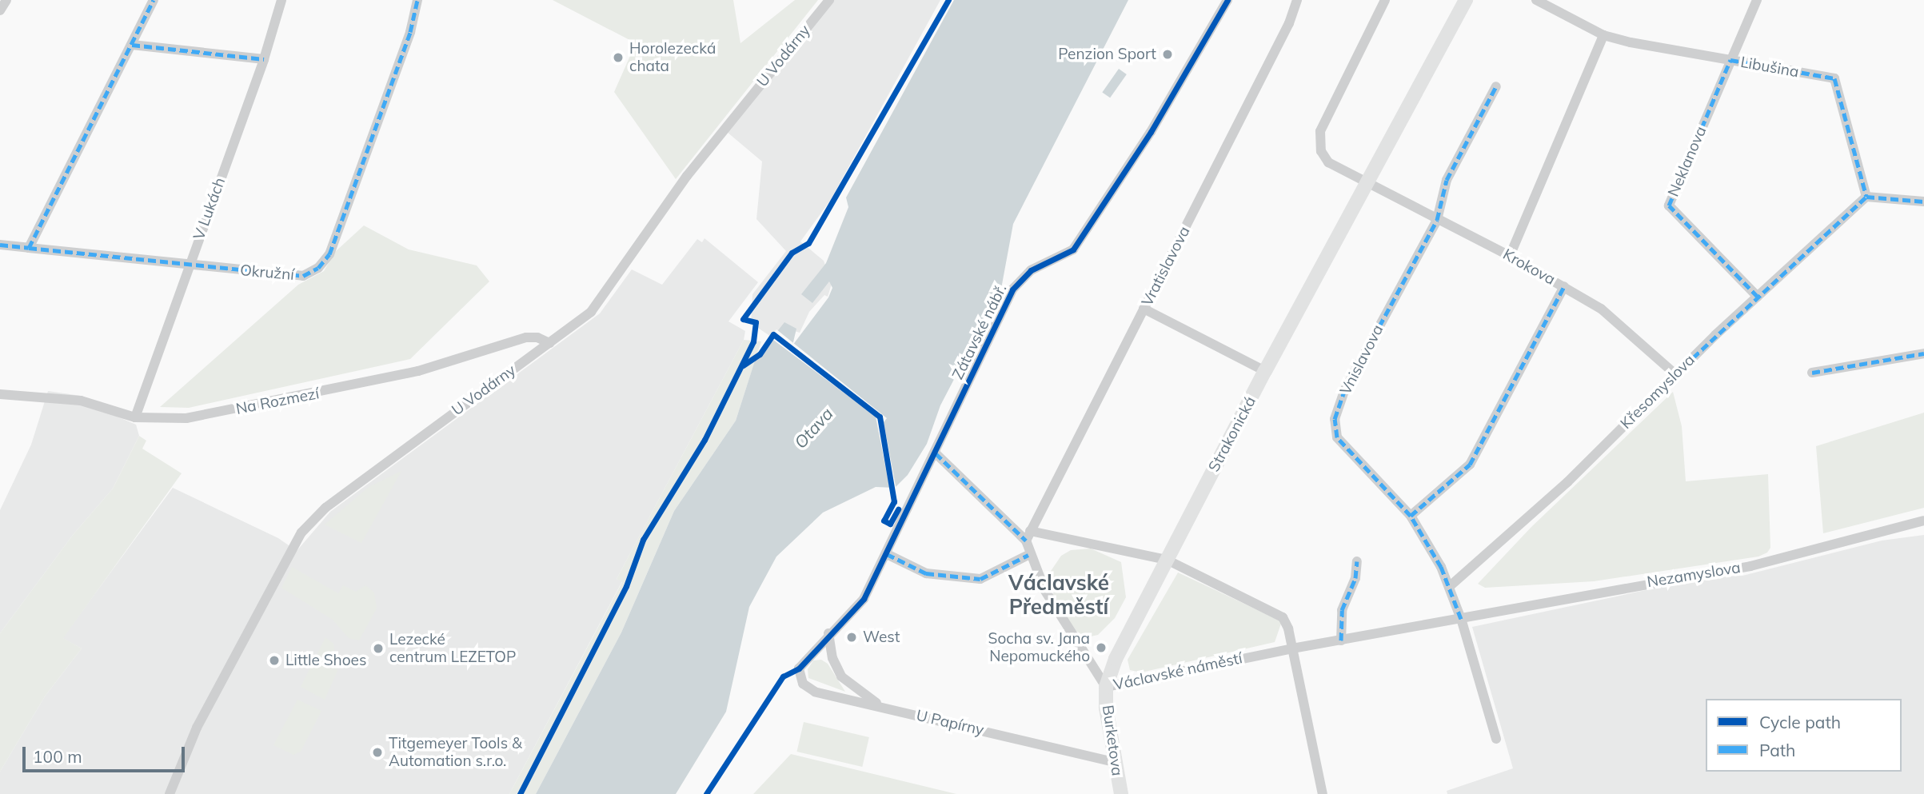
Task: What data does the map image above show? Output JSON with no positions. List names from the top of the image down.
{
  "streets": {
    "main road": ["Strakonická", "Burketova"],
    "street": [
      "U Vodárny",
      "Libušina",
      "Neklanova",
      "V Lukách",
      "Vratislavova",
      "Krokova",
      "Okružní",
      "Zátavské nábř.",
      "Vnislavova",
      "Křesomyslova",
      "Na Rozmezí",
      "Nezamyslova",
      "Václavské náměstí",
      "U Papírny"
    ]
  },
  "crossings": [
    ["U Vodárny", "Na Rozmezí"],
    ["Libušina", "Neklanova"],
    ["Libušina", "Křesomyslova"],
    ["Neklanova", "Křesomyslova"],
    ["V Lukách", "Okružní"],
    ["V Lukách", "Na Rozmezí"],
    ["Vratislavova", "Václavské náměstí"],
    ["Krokova", "Vnislavova"],
    ["Krokova", "Křesomyslova"],
    ["Krokova", "Strakonická"],
    ["Zátavské nábř.", "U Papírny"],
    ["Vnislavova", "Křesomyslova"],
    ["Vnislavova", "Nezamyslova"],
    ["Strakonická", "Václavské náměstí"],
    ["Strakonická", "Burketova"],
    ["Nezamyslova", "Václavské náměstí"],
    ["Václavské náměstí", "Burketova"],
    ["U Papírny", "Burketova"]
  ],
  "districts": ["Václavské Předměstí"],
  "water": ["Otava"],
  "places": [
    "Penzion Sport",
    "Horolezecká chata",
    "West",
    "Socha sv. Jana Nepomuckého",
    "Lezecké centrum LEZETOP",
    "Little Shoes",
    "Titgemeyer Tools & Automation s.r.o."
  ],
  "legend": ["Cycle path", "Path"],
  "scale_bar": "100 m"
}
